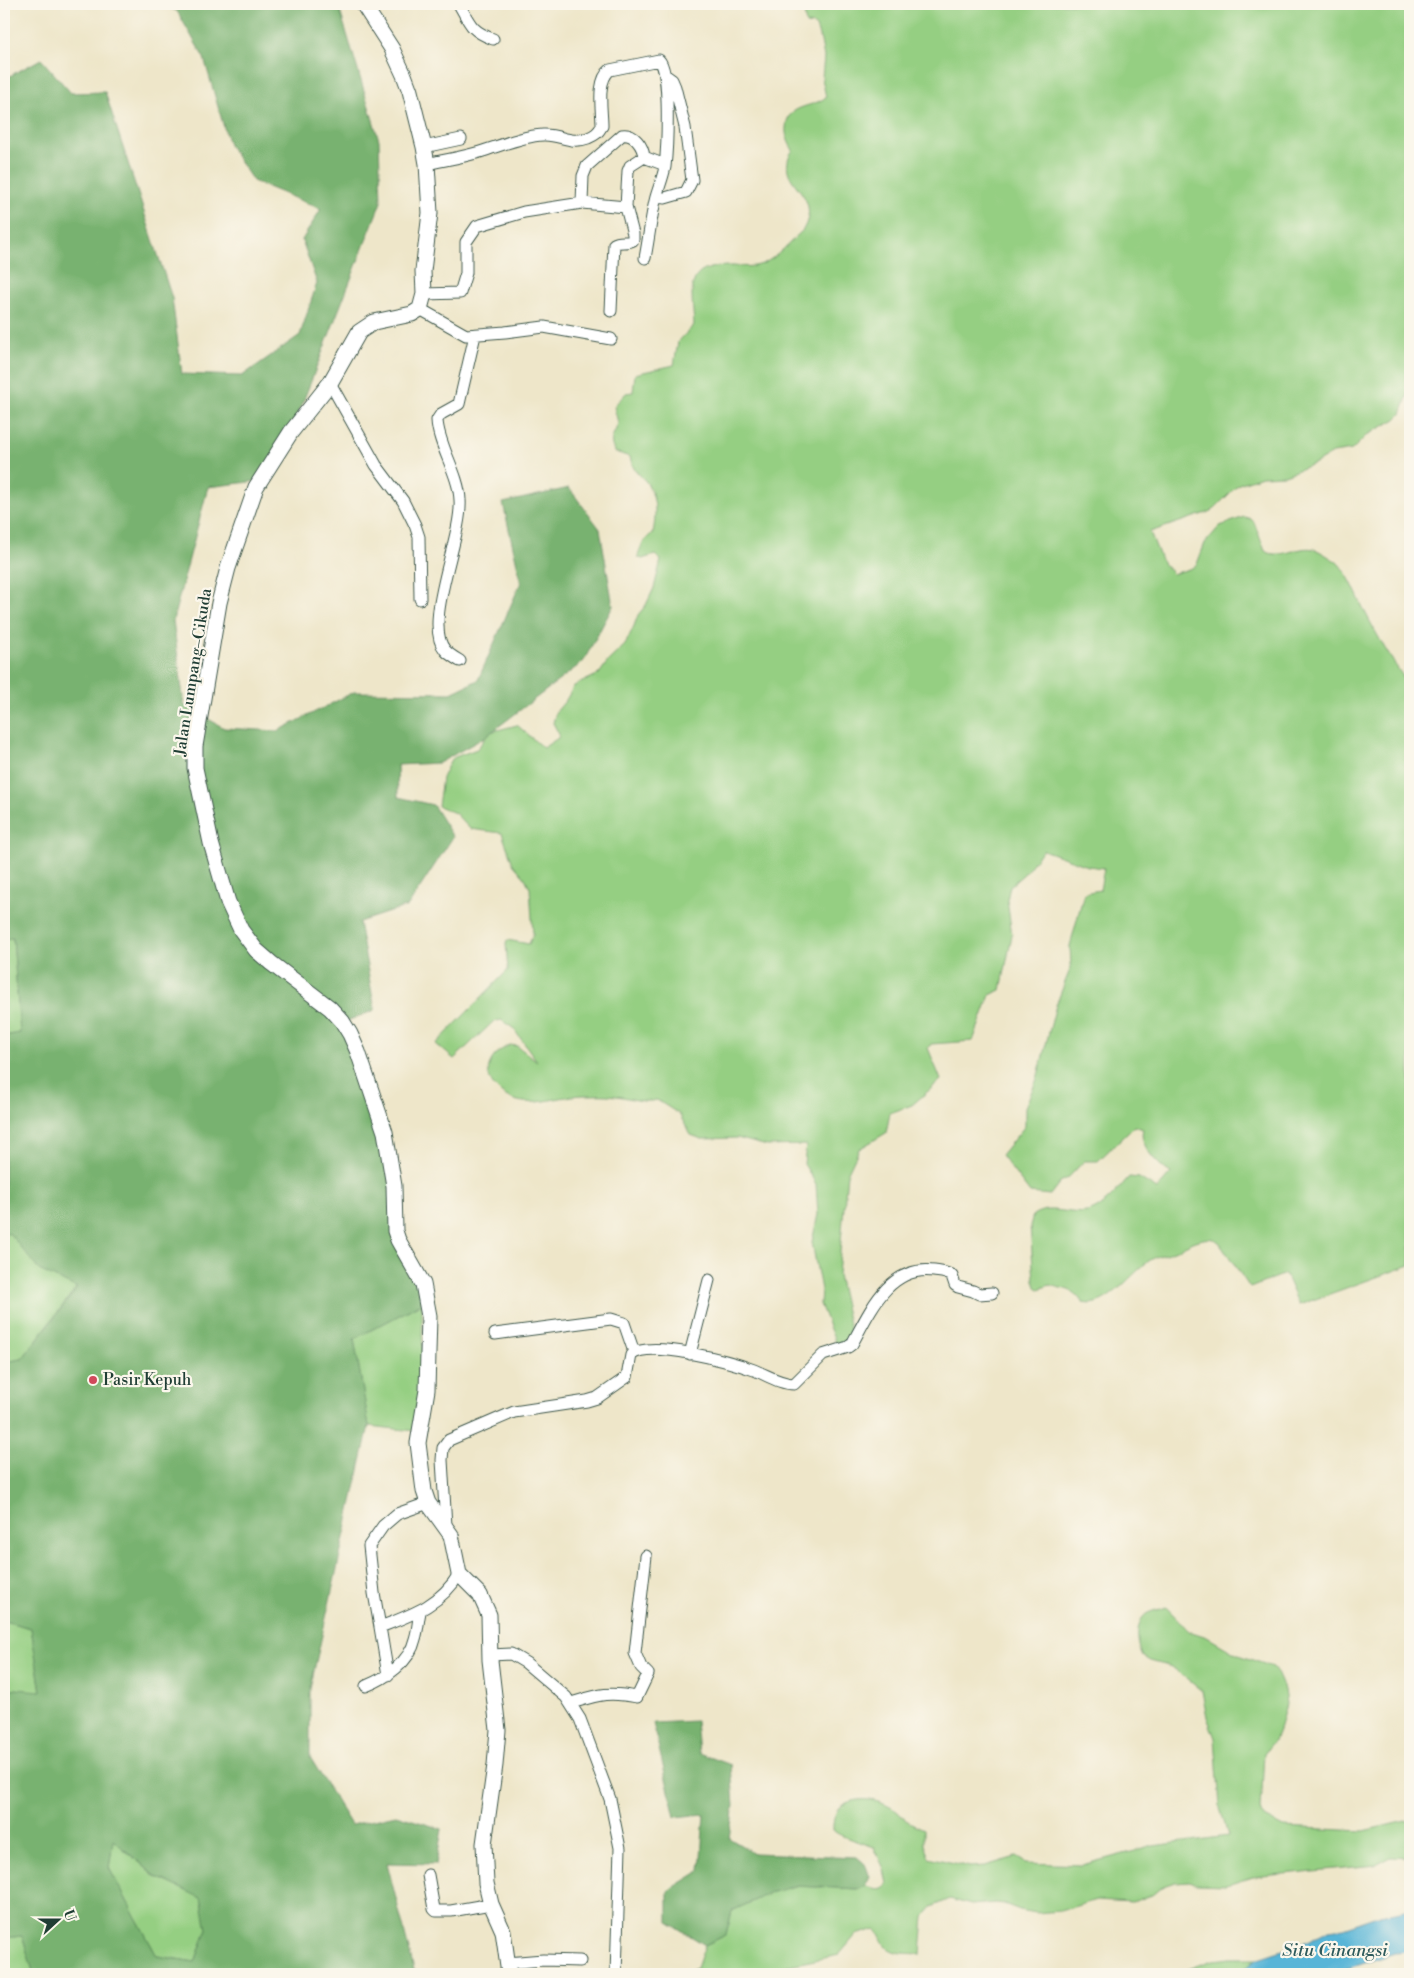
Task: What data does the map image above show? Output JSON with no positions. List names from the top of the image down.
{
  "streets": {
    "street": ["Jalan Lumpang–Cikuda"]
  },
  "water": ["Situ Cinangsi"],
  "places": ["Pasir Kepuh"],
  "north": "right"
}
